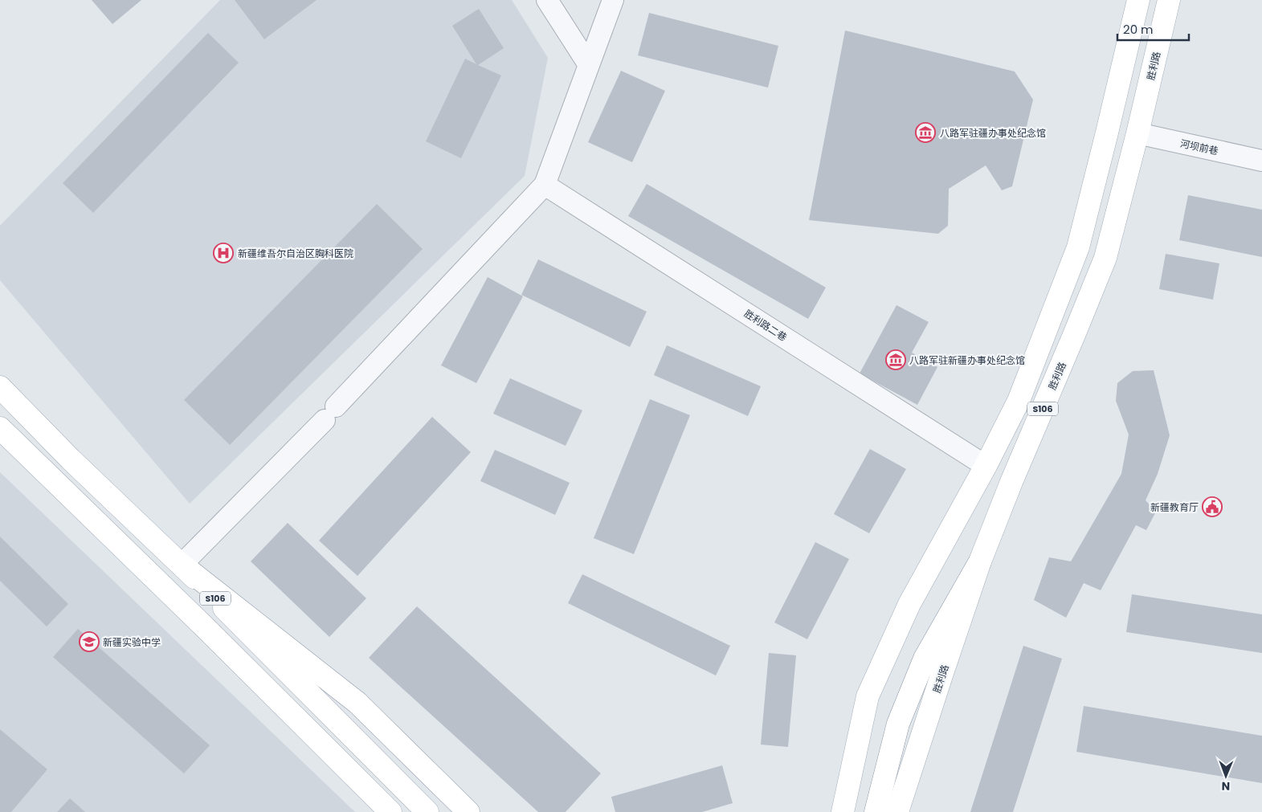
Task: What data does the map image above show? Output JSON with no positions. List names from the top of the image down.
{
  "streets": {
    "main road": ["胜利路", "S106"],
    "street": ["河坝前巷", "胜利路二巷"]
  },
  "crossings": [
    ["胜利路", "河坝前巷"],
    ["胜利路二巷", "S106"]
  ],
  "places": {
    "museum": ["八路军驻疆办事处纪念馆", "八路军驻新疆办事处纪念馆"],
    "hospital": ["新疆维吾尔自治区胸科医院"],
    "public building": ["新疆教育厅"],
    "school or university": ["新疆实验中学"]
  },
  "scale_bar": "20 m",
  "north": "bottom"
}
